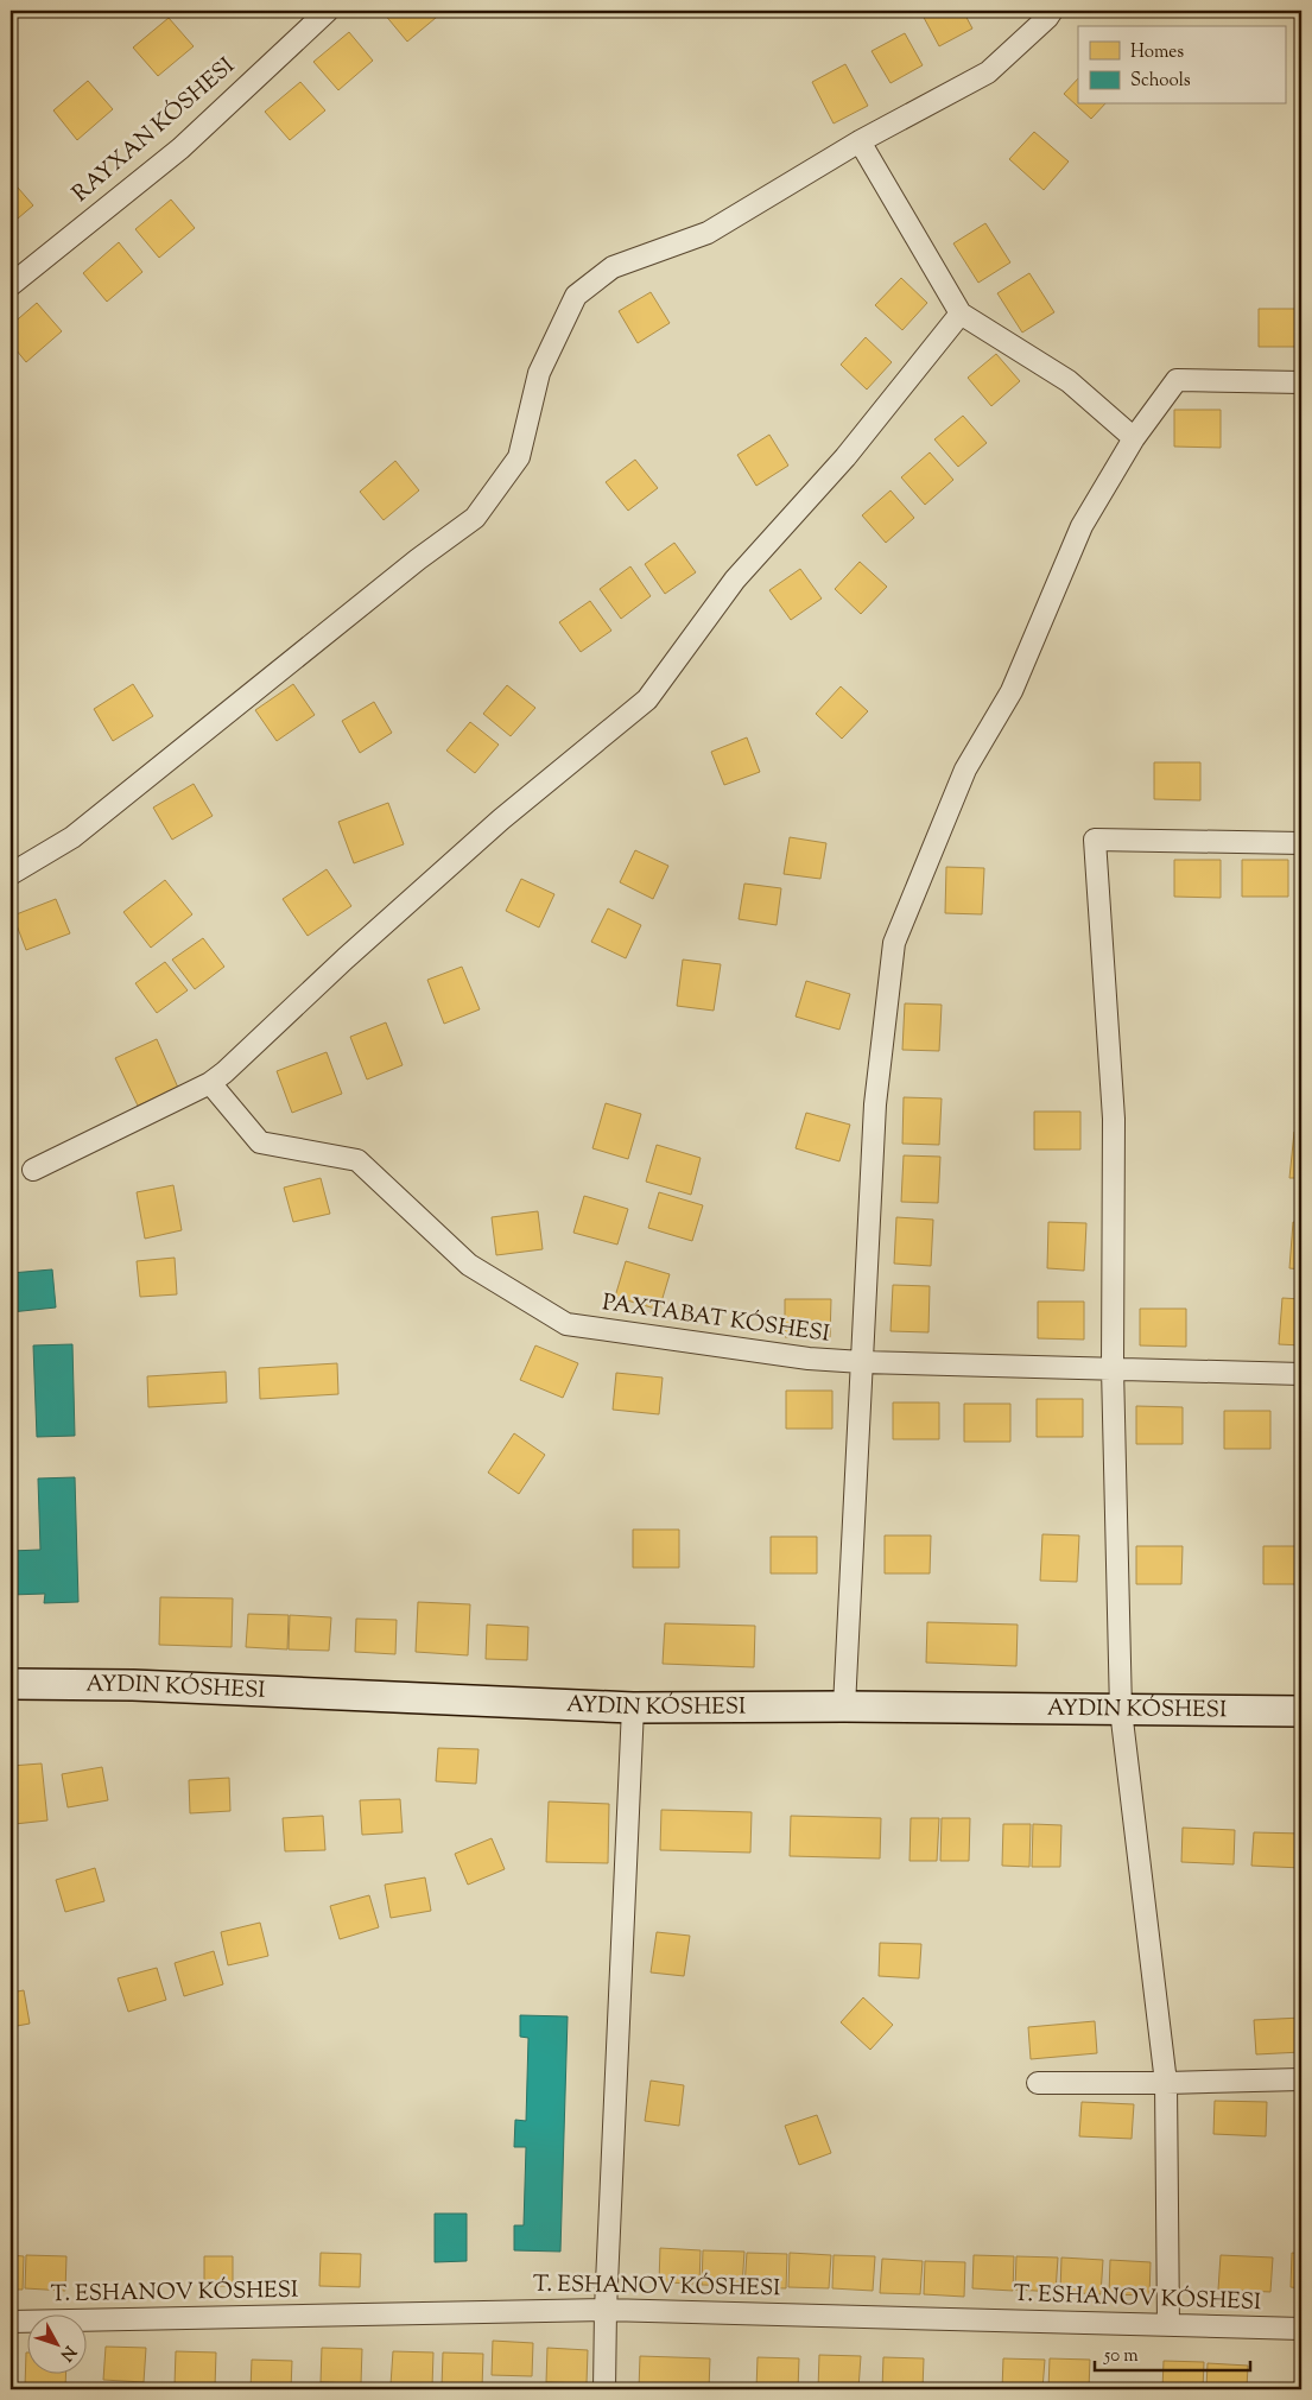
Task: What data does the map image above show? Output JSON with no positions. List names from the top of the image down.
{
  "streets": {
    "street": ["RAYXAN KÓSHESI", "PAXTABAT KÓSHESI", "T. ESHANOV KÓSHESI"]
  },
  "legend": ["Homes", "Schools"],
  "scale_bar": "50 m",
  "north": "bottom right"
}
